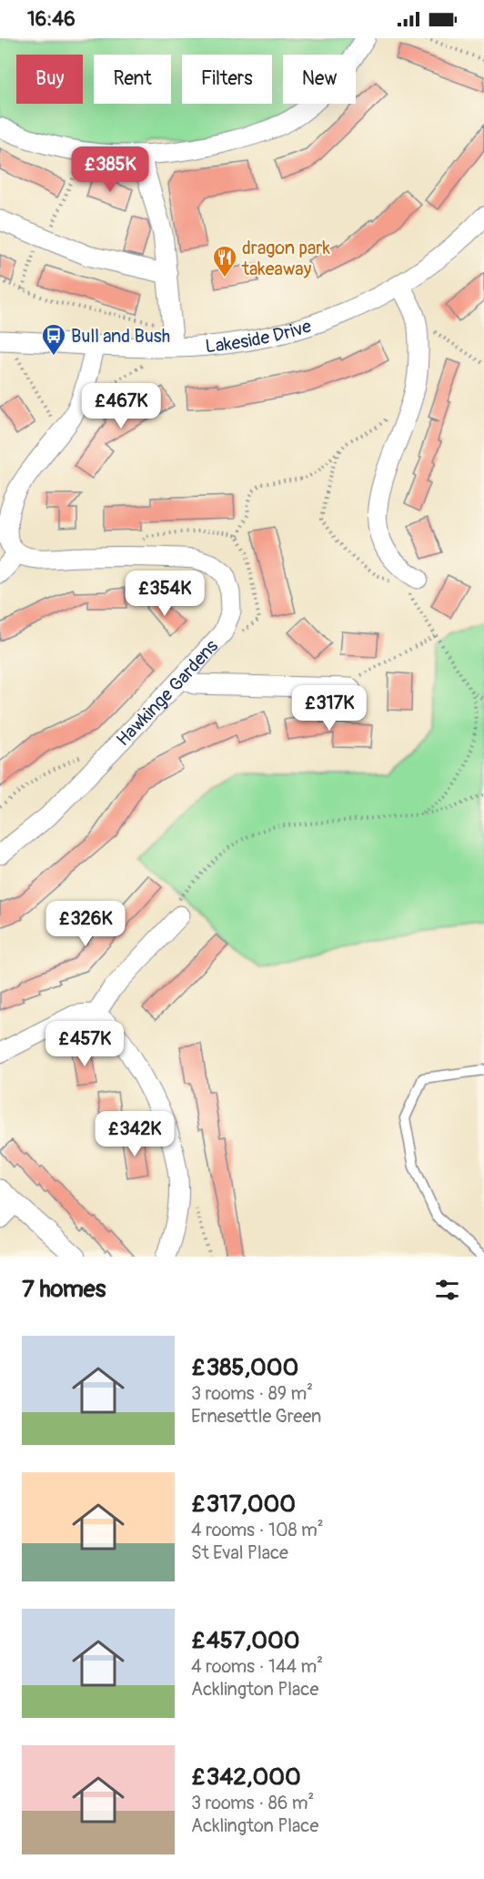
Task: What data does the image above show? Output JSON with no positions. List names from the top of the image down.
{
  "streets": {
    "street": ["Lakeside Drive", "Hawkinge Gardens"]
  },
  "places": {
    "restaurant": ["dragon park takeaway"],
    "bus stop": ["Bull and Bush"]
  },
  "page": {
    "status": "16:46",
    "chip": [
      "Buy",
      "Rent",
      "Filters",
      "New"
    ],
    "price": [
      "£385K",
      "£467K",
      "£354K",
      "£317K",
      "£326K",
      "£457K",
      "£342K"
    ],
    "heading": "7 homes",
    "list": [
      {
        "name": "£385,000",
        "note": "3 rooms · 89 m² · Ernesettle Green"
      },
      {
        "name": "£317,000",
        "note": "4 rooms · 108 m² · St Eval Place"
      },
      {
        "name": "£457,000",
        "note": "4 rooms · 144 m² · Acklington Place"
      },
      {
        "name": "£342,000",
        "note": "3 rooms · 86 m² · Acklington Place"
      }
    ]
  }
}
